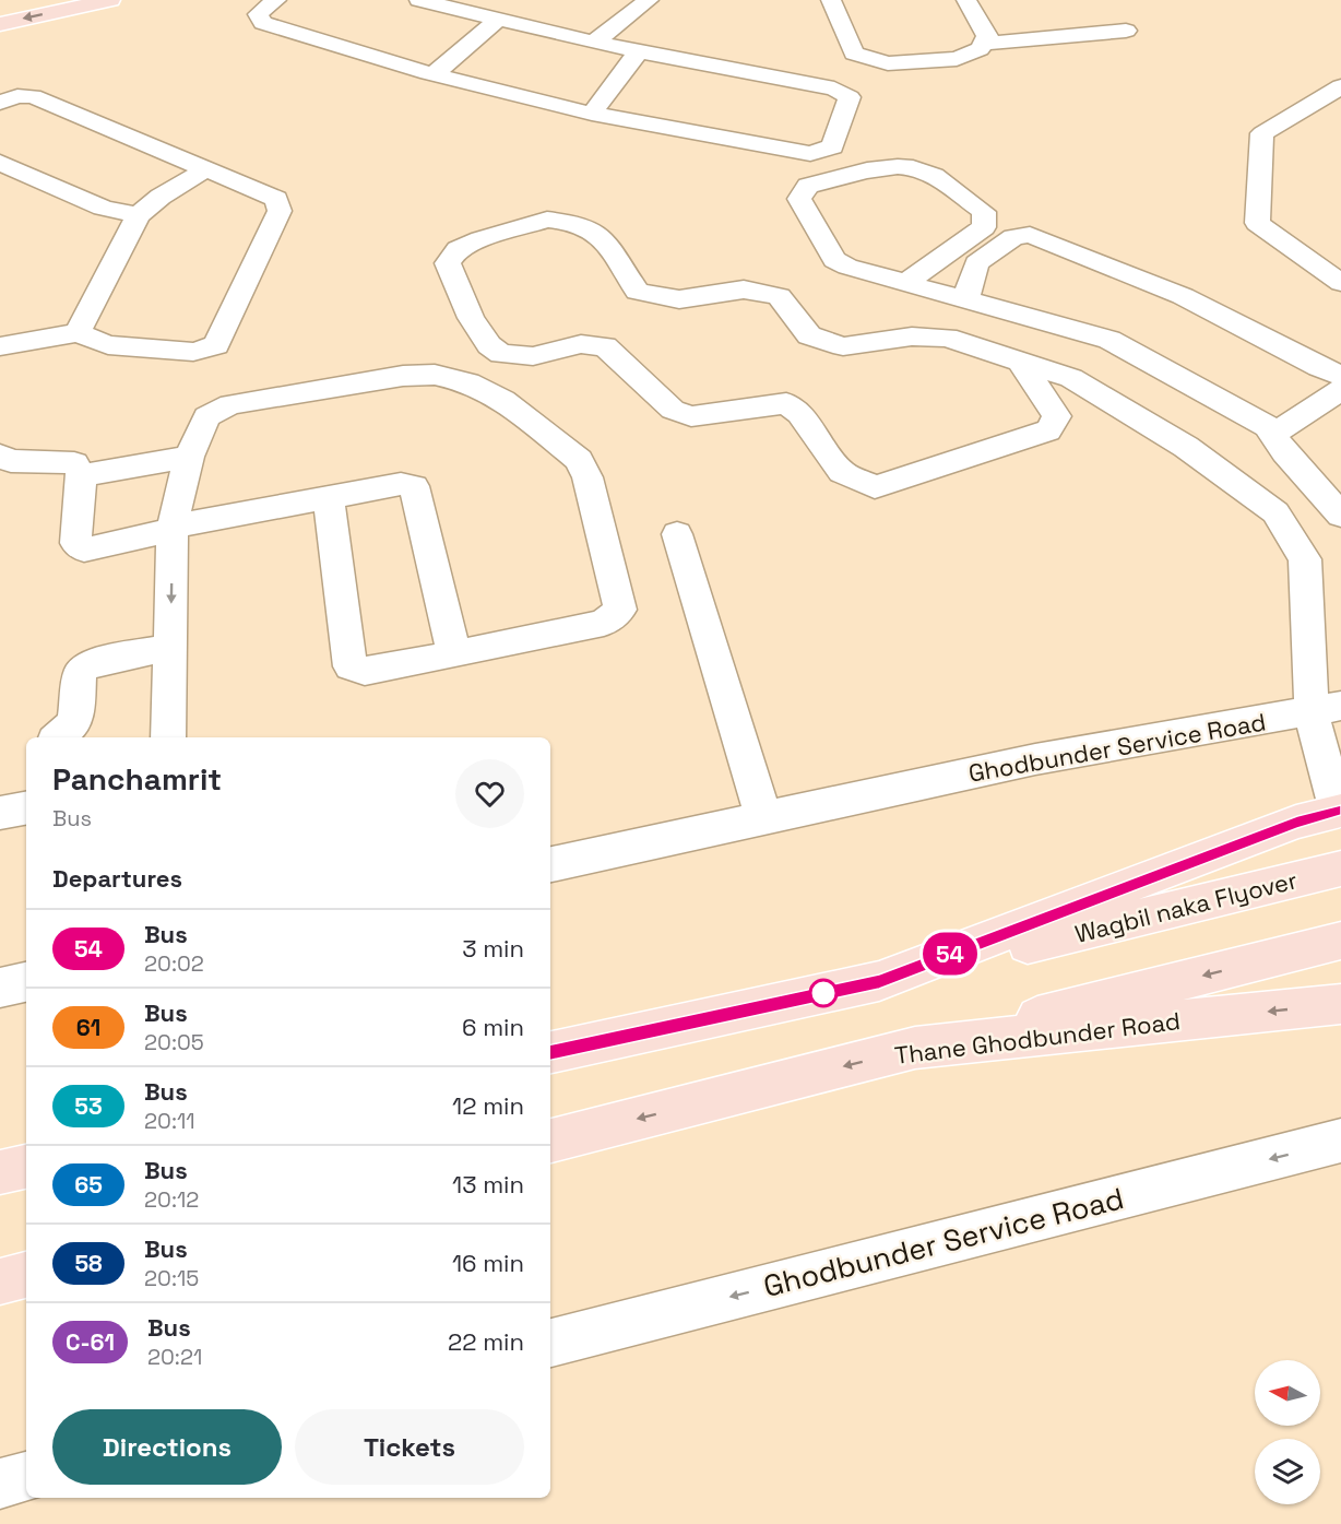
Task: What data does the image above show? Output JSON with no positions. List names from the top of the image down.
{
  "streets": {
    "main road": ["Wagbil naka Flyover", "Thane Ghodbunder Road"],
    "street": ["Ghodbunder Service Road"]
  },
  "one_way": ["Ghodbunder Service Road"],
  "lines": ["bus line 54"],
  "north": "left",
  "page": {
    "on_map": "54",
    "heading": [
      ["Panchamrit", "Bus"],
      "Departures"
    ],
    "list": [
      {
        "mark": "54",
        "name": "Bus",
        "note": "20:02",
        "value": "3 min"
      },
      {
        "mark": "61",
        "name": "Bus",
        "note": "20:05",
        "value": "6 min"
      },
      {
        "mark": "53",
        "name": "Bus",
        "note": "20:11",
        "value": "12 min"
      },
      {
        "mark": "65",
        "name": "Bus",
        "note": "20:12",
        "value": "13 min"
      },
      {
        "mark": "58",
        "name": "Bus",
        "note": "20:15",
        "value": "16 min"
      },
      {
        "mark": "C-61",
        "name": "Bus",
        "note": "20:21",
        "value": "22 min"
      }
    ],
    "buttons": ["Directions", "Tickets"]
  }
}
